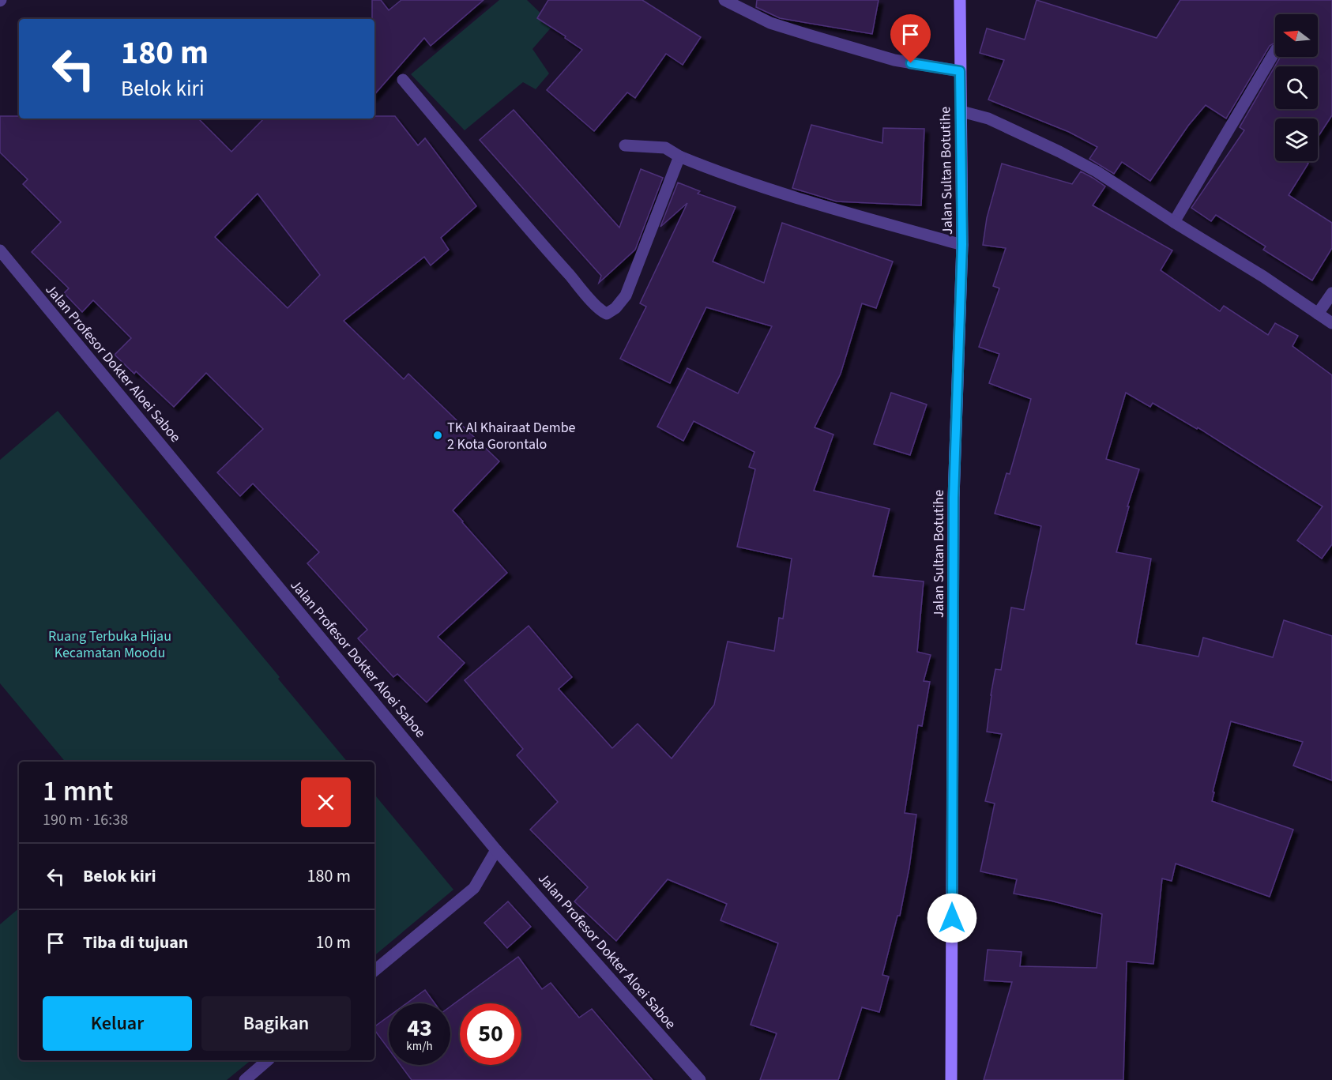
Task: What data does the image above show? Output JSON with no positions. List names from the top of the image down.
{
  "streets": {
    "main road": ["Jalan Sultan Botutihe"],
    "street": ["Jalan Profesor Dokter Aloei Saboe"]
  },
  "parks": ["Ruang Terbuka Hijau Kecamatan Moodu"],
  "places": ["TK Al Khairaat Dembe 2 Kota Gorontalo"],
  "north": "left",
  "page": {
    "turn": ["180 m", "Belok kiri"],
    "heading": ["1 mnt", "190 m · 16:38"],
    "list": [
      {
        "name": "Belok kiri",
        "value": "180 m"
      },
      {
        "name": "Tiba di tujuan",
        "value": "10 m"
      }
    ],
    "buttons": ["Keluar", "Bagikan"],
    "speed": "43 km/h",
    "limit": "50"
  }
}
